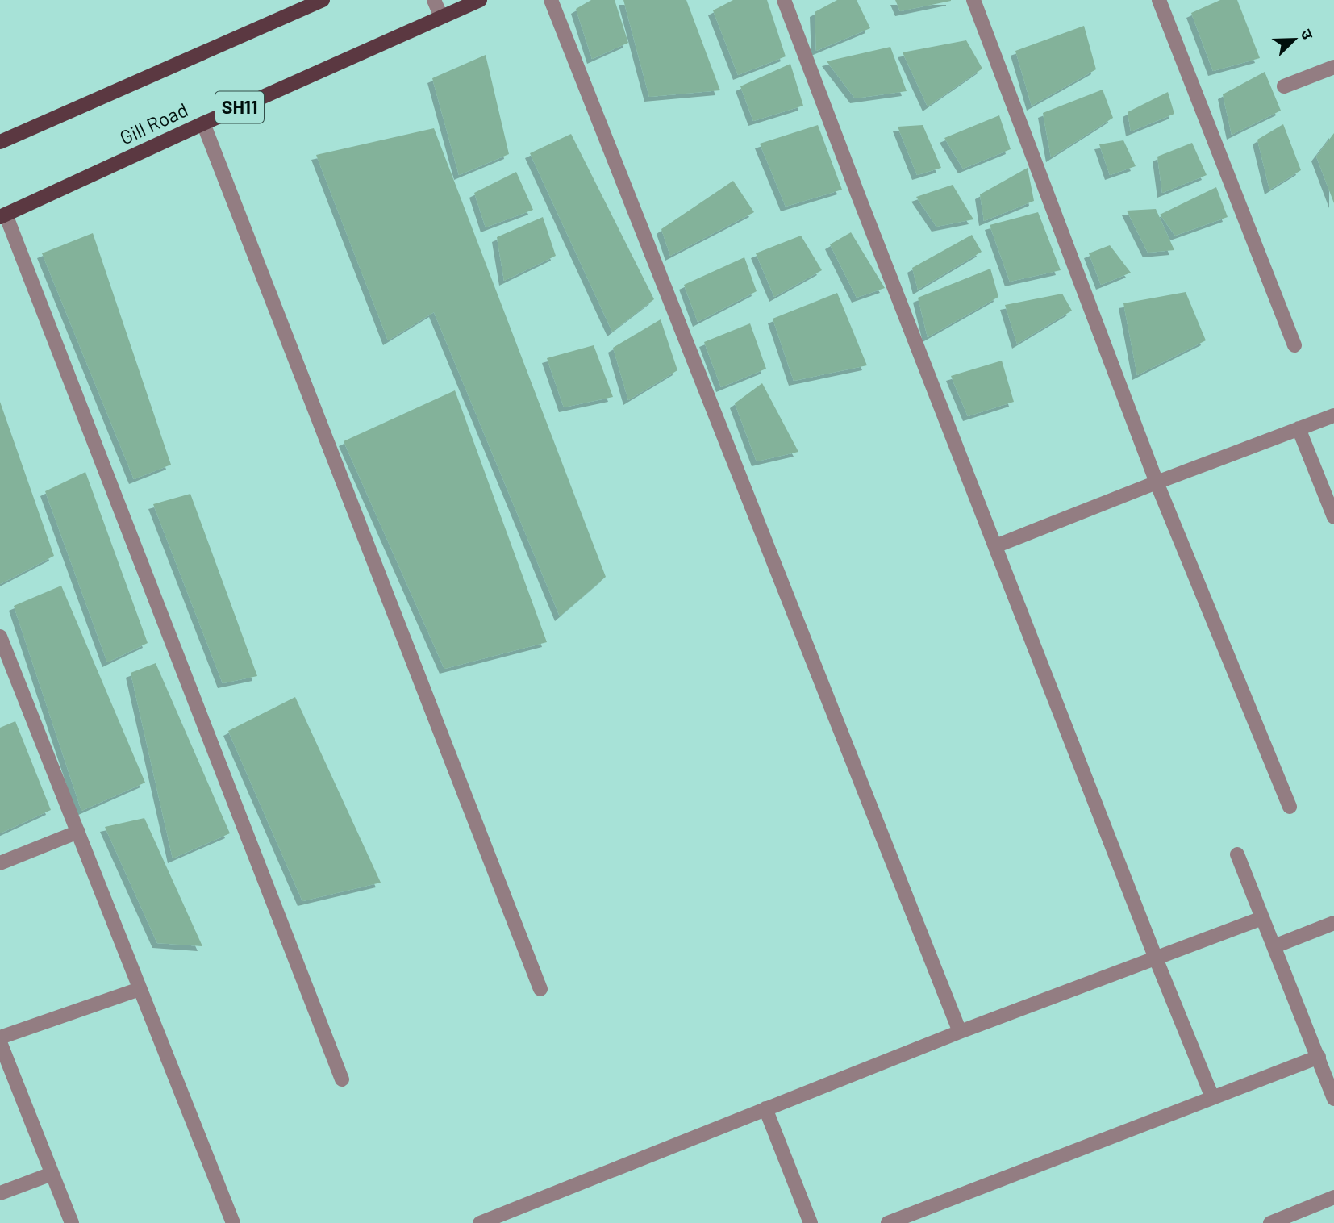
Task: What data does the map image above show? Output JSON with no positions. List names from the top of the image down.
{
  "streets": {
    "main road": ["SH11", "Gill Road"]
  },
  "north": "top right"
}
